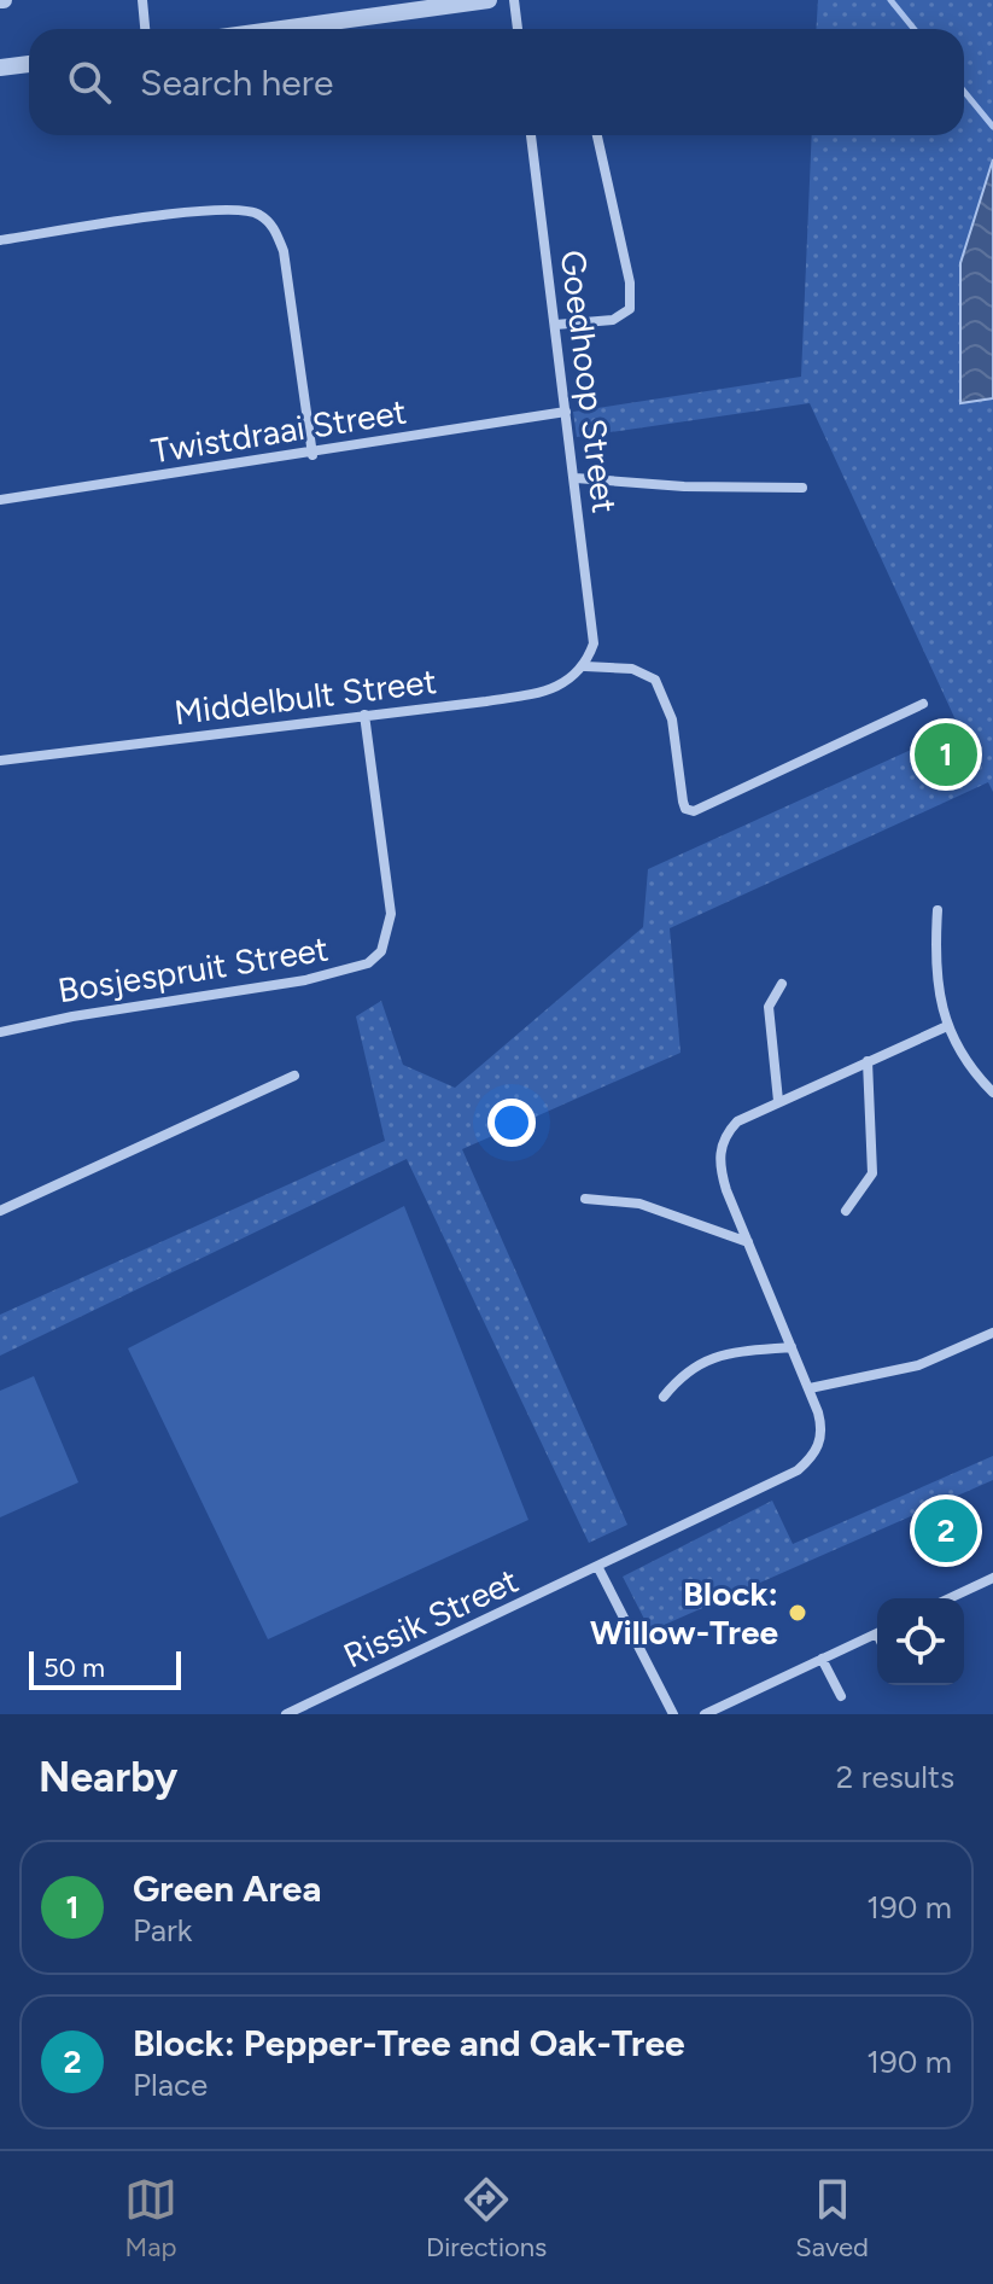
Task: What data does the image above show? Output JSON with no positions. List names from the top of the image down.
{
  "streets": {
    "street": [
      "Goedhoop Street",
      "Twistdraai Street",
      "Middelbult Street",
      "Bosjespruit Street",
      "Rissik Street"
    ]
  },
  "crossings": [
    ["Goedhoop Street", "Twistdraai Street"],
    ["Goedhoop Street", "Middelbult Street"],
    ["Middelbult Street", "Bosjespruit Street"]
  ],
  "places": ["Block: Willow-Tree"],
  "scale_bar": "50 m",
  "page": {
    "search": "Search here",
    "pins": ["1", "2"],
    "scale": "50 m",
    "heading": ["Nearby", "2 results"],
    "list": [
      {
        "mark": "1",
        "name": "Green Area",
        "note": "Park",
        "value": "190 m"
      },
      {
        "mark": "2",
        "name": "Block: Pepper-Tree and Oak-Tree",
        "note": "Place",
        "value": "190 m"
      }
    ],
    "nav": ["Map", "Directions", "Saved"]
  }
}
